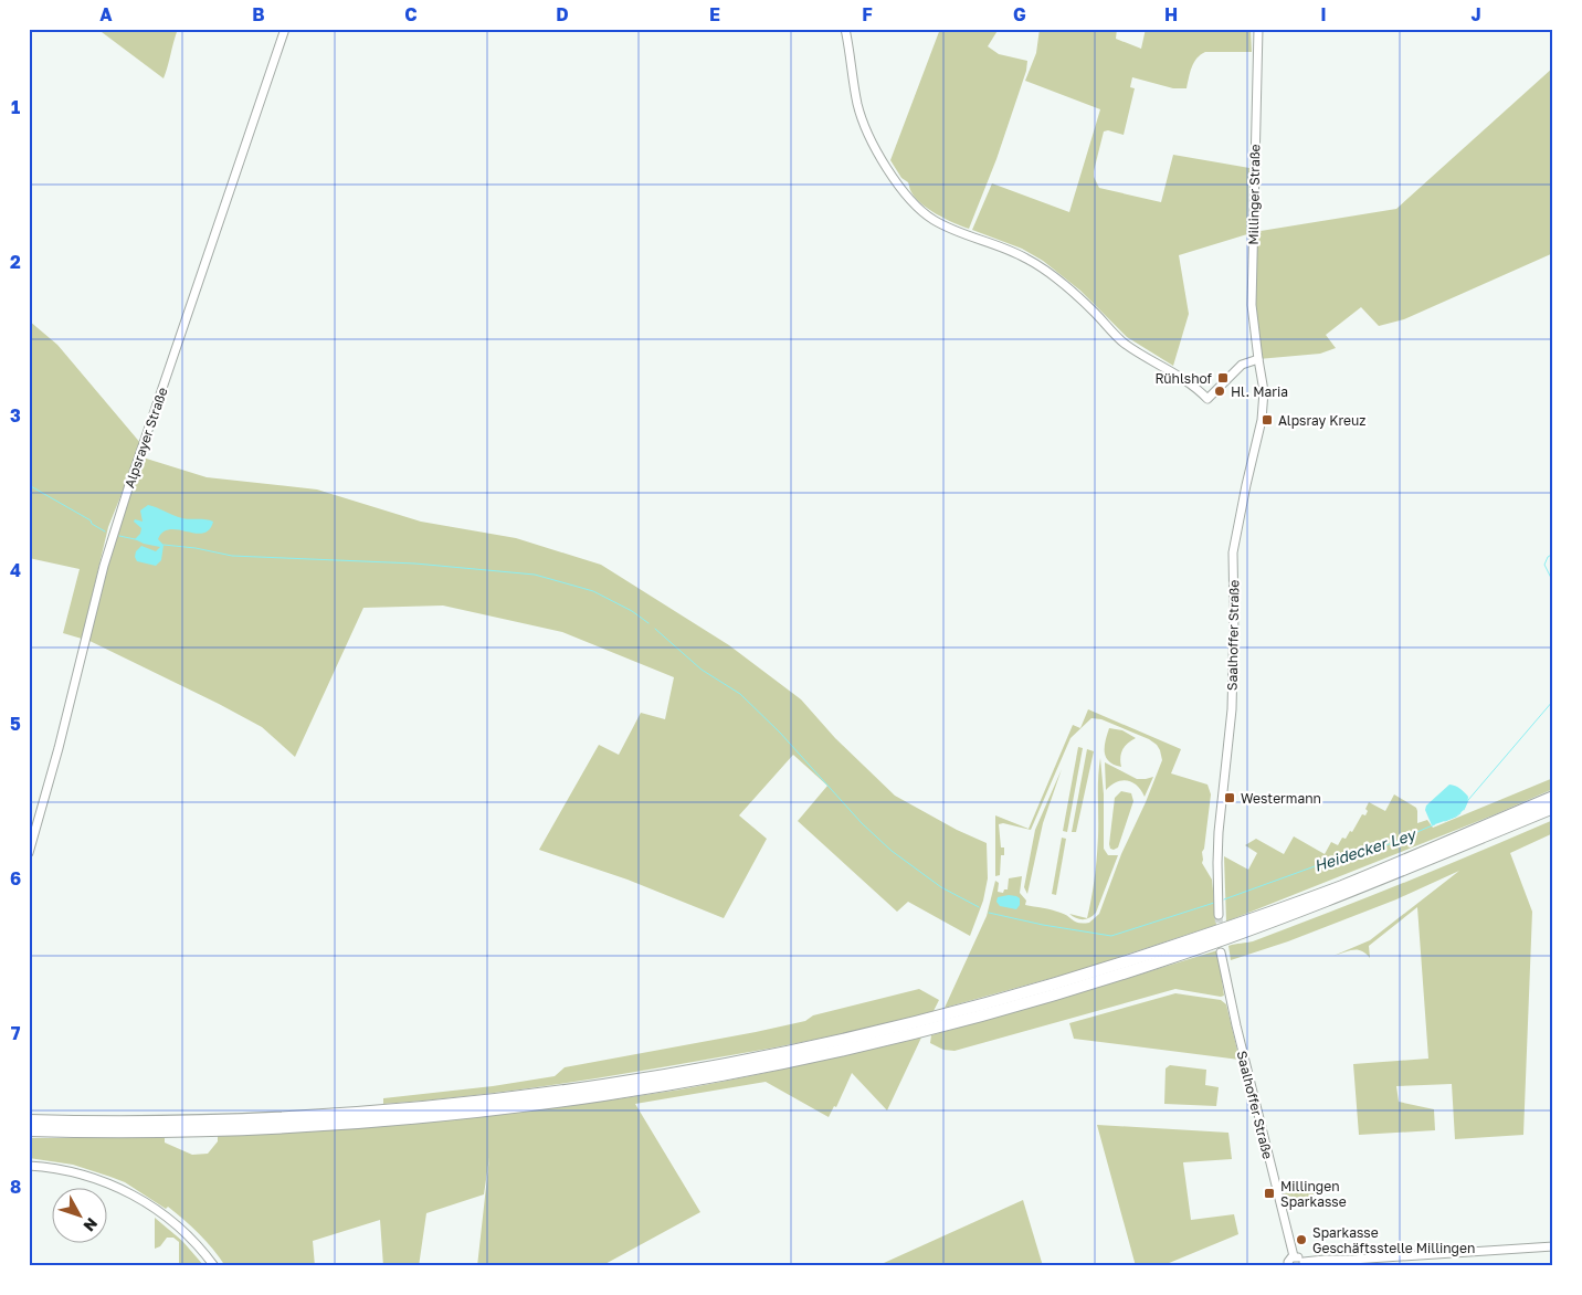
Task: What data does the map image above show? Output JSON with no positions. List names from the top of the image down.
{
  "streets": {
    "street": ["Millinger Straße", "Alpsrayer Straße", "Saalhoffer Straße"]
  },
  "crossings": [
    ["Millinger Straße", "Saalhoffer Straße"]
  ],
  "water": ["Heidecker Ley"],
  "places": {
    "transit": [
      "Rühlshof",
      "Alpsray Kreuz",
      "Westermann",
      "Millingen Sparkasse"
    ],
    "other": ["Hl. Maria", "Sparkasse Geschäftsstelle Millingen"]
  },
  "north": "bottom right",
  "grid": {
    "columns": [
      "A",
      "B",
      "C",
      "D",
      "E",
      "F",
      "G",
      "H",
      "I",
      "J"
    ],
    "rows": [
      "1",
      "2",
      "3",
      "4",
      "5",
      "6",
      "7",
      "8"
    ]
  }
}
